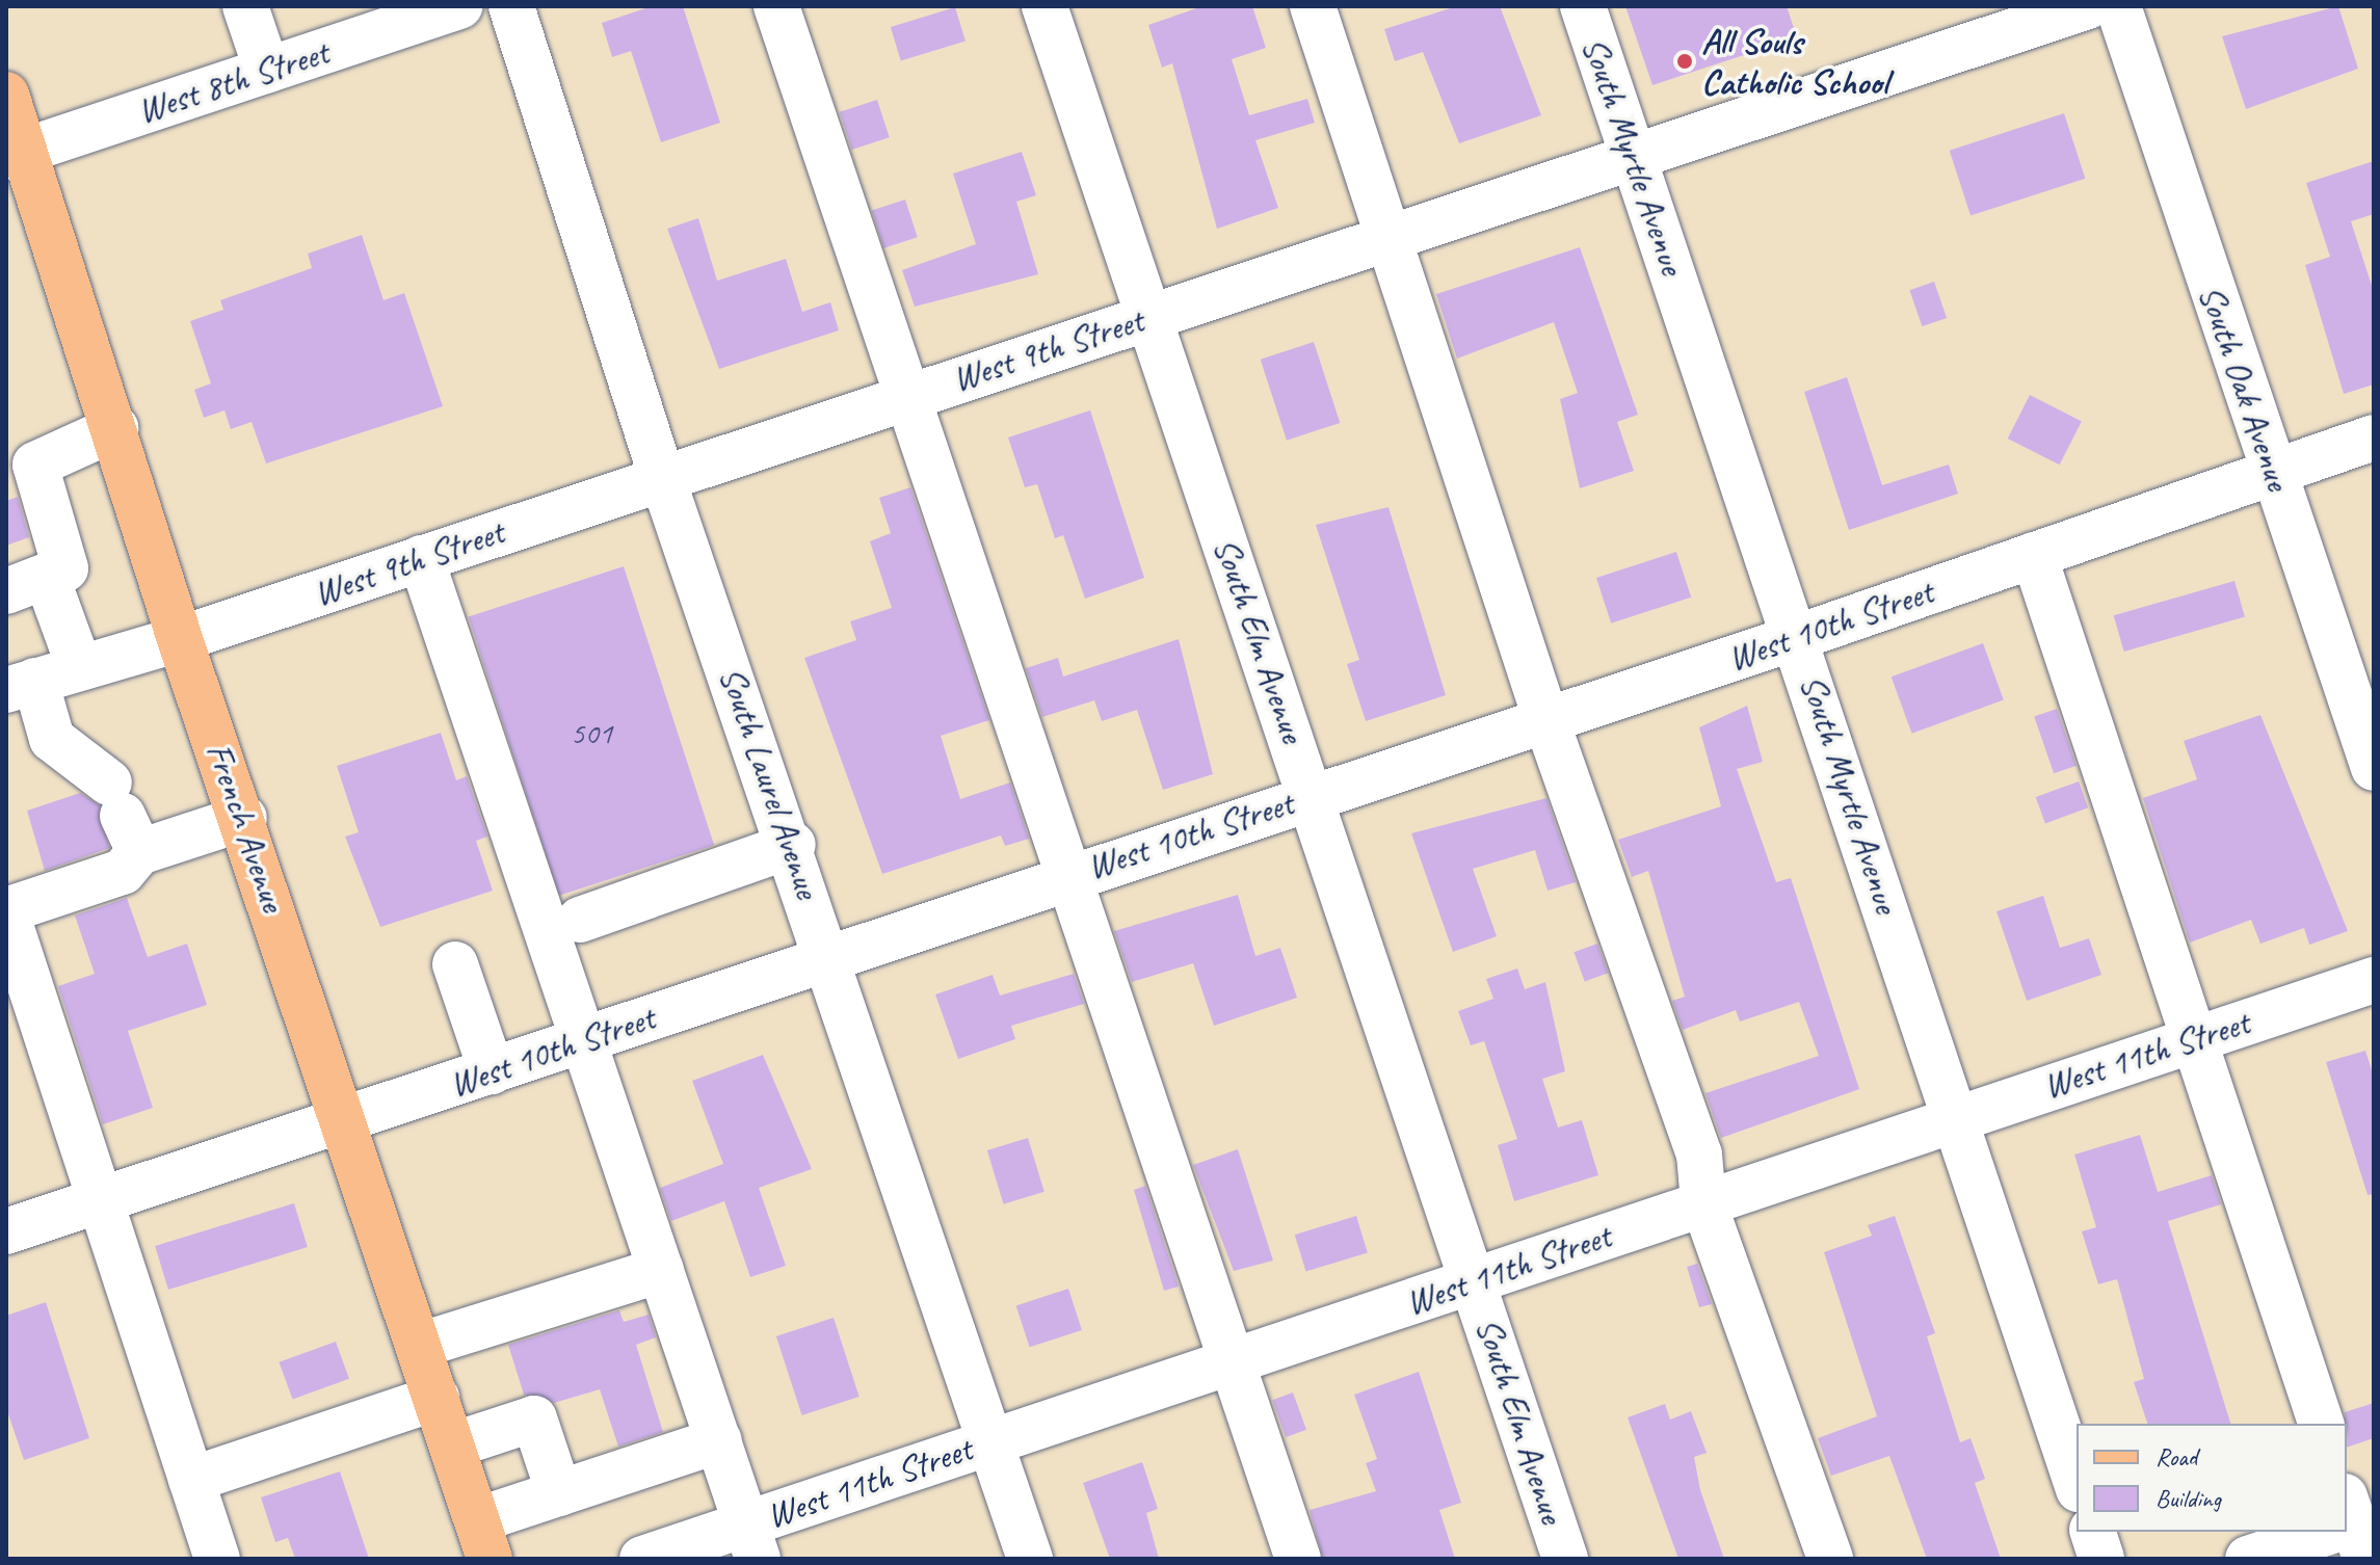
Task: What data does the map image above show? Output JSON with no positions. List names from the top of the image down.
{
  "streets": {
    "main road": ["French Avenue"],
    "street": [
      "West 8th Street",
      "South Myrtle Avenue",
      "West 9th Street",
      "South Oak Avenue",
      "West 10th Street",
      "South Elm Avenue",
      "South Laurel Avenue",
      "West 11th Street"
    ]
  },
  "crossings": [
    ["West 8th Street", "French Avenue"],
    ["South Myrtle Avenue", "West 9th Street"],
    ["South Myrtle Avenue", "West 10th Street"],
    ["South Myrtle Avenue", "West 11th Street"],
    ["West 9th Street", "South Elm Avenue"],
    ["West 9th Street", "South Laurel Avenue"],
    ["West 9th Street", "French Avenue"],
    ["South Oak Avenue", "West 10th Street"],
    ["West 10th Street", "South Elm Avenue"],
    ["West 10th Street", "South Laurel Avenue"],
    ["West 10th Street", "French Avenue"],
    ["South Elm Avenue", "West 11th Street"],
    ["South Laurel Avenue", "West 11th Street"]
  ],
  "places": ["All Souls Catholic School"],
  "house_numbers": ["501"],
  "legend": ["Road", "Building"]
}
